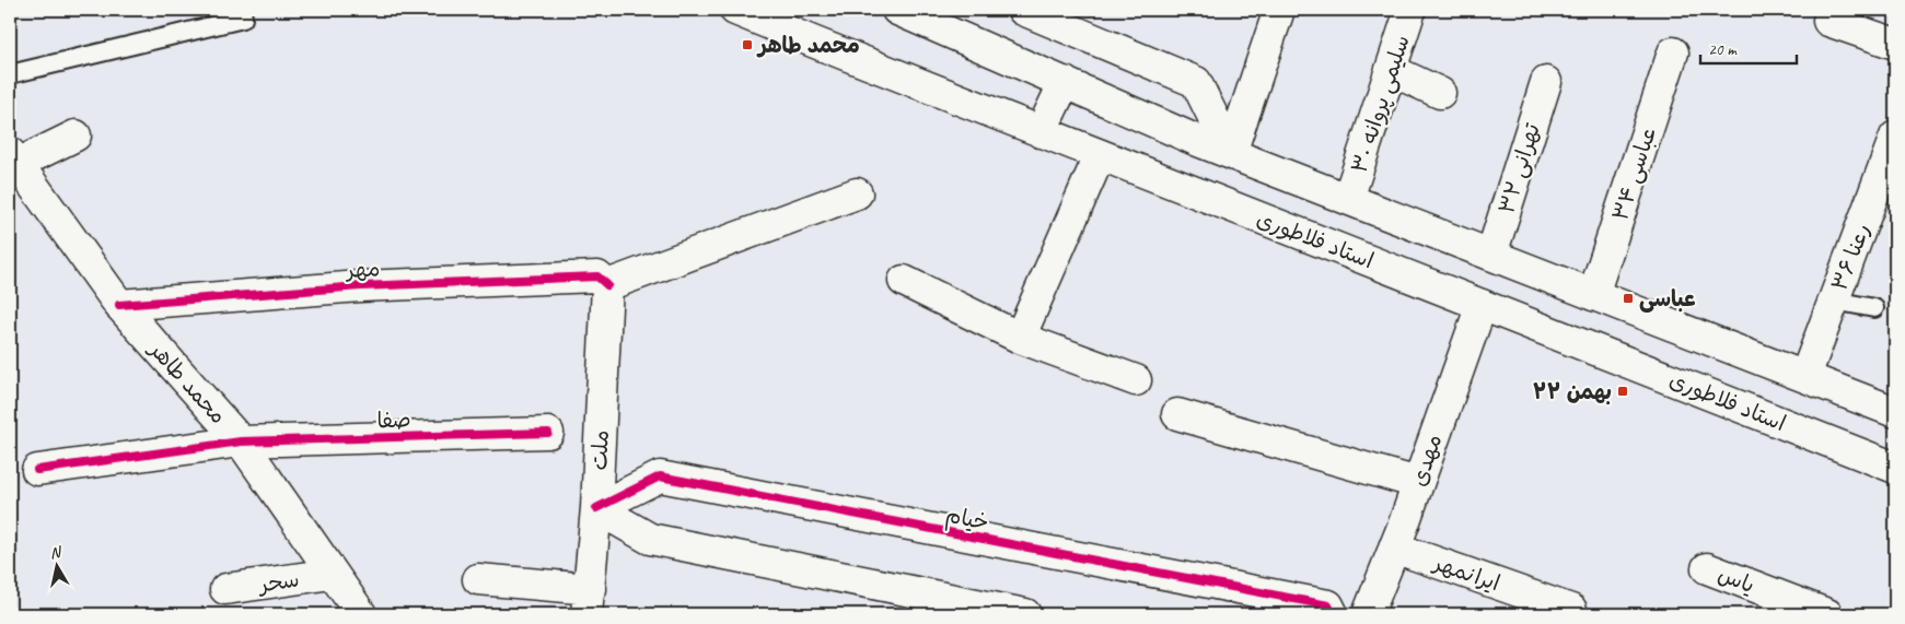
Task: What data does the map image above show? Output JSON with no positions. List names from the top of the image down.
{
  "streets": {
    "street": [
      "سلیمی پروانه ۳۰",
      "تهرانی ۳۲",
      "عباسی ۳۴",
      "استاد فلاطوری",
      "رعنا ۳۶",
      "مهر",
      "محمد طاهر",
      "صفا",
      "ملت",
      "مهدی",
      "خیام",
      "ایرانمهر",
      "یاس",
      "سحر"
    ]
  },
  "crossings": [
    ["استاد فلاطوری", "مهدی"],
    ["مهر", "محمد طاهر"],
    ["مهر", "ملت"],
    ["محمد طاهر", "صفا"],
    ["محمد طاهر", "سحر"],
    ["ملت", "خیام"],
    ["مهدی", "ایرانمهر"]
  ],
  "places": {
    "transit": ["محمد طاهر", "عباسی", "۲۲ بهمن"]
  },
  "scale_bar": "20 m",
  "north": "top"
}
